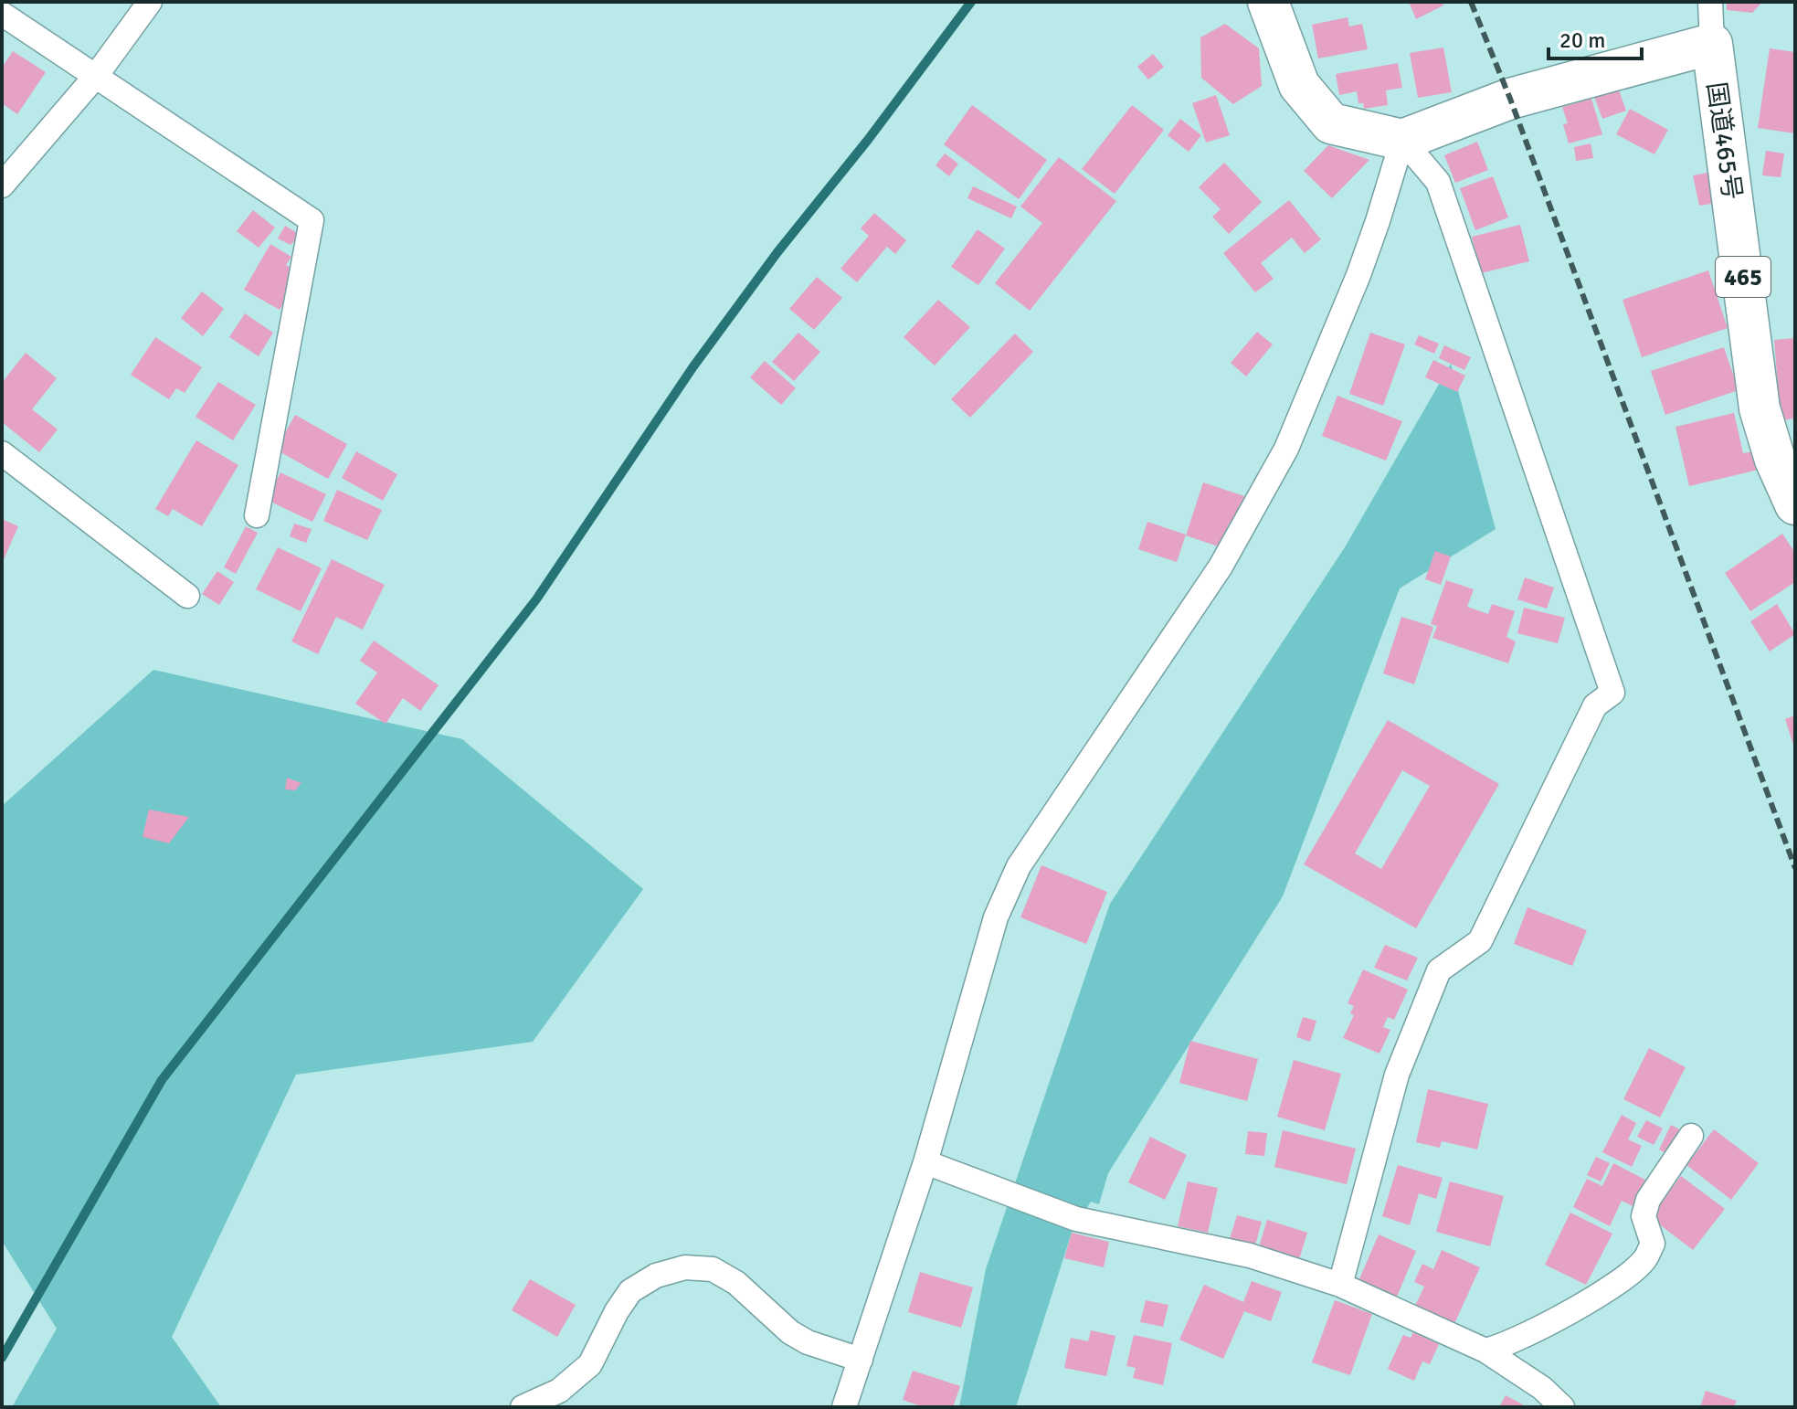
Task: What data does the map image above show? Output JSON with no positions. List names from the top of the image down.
{
  "streets": {
    "highway": ["国道465号", "465"]
  },
  "scale_bar": "20 m"
}
